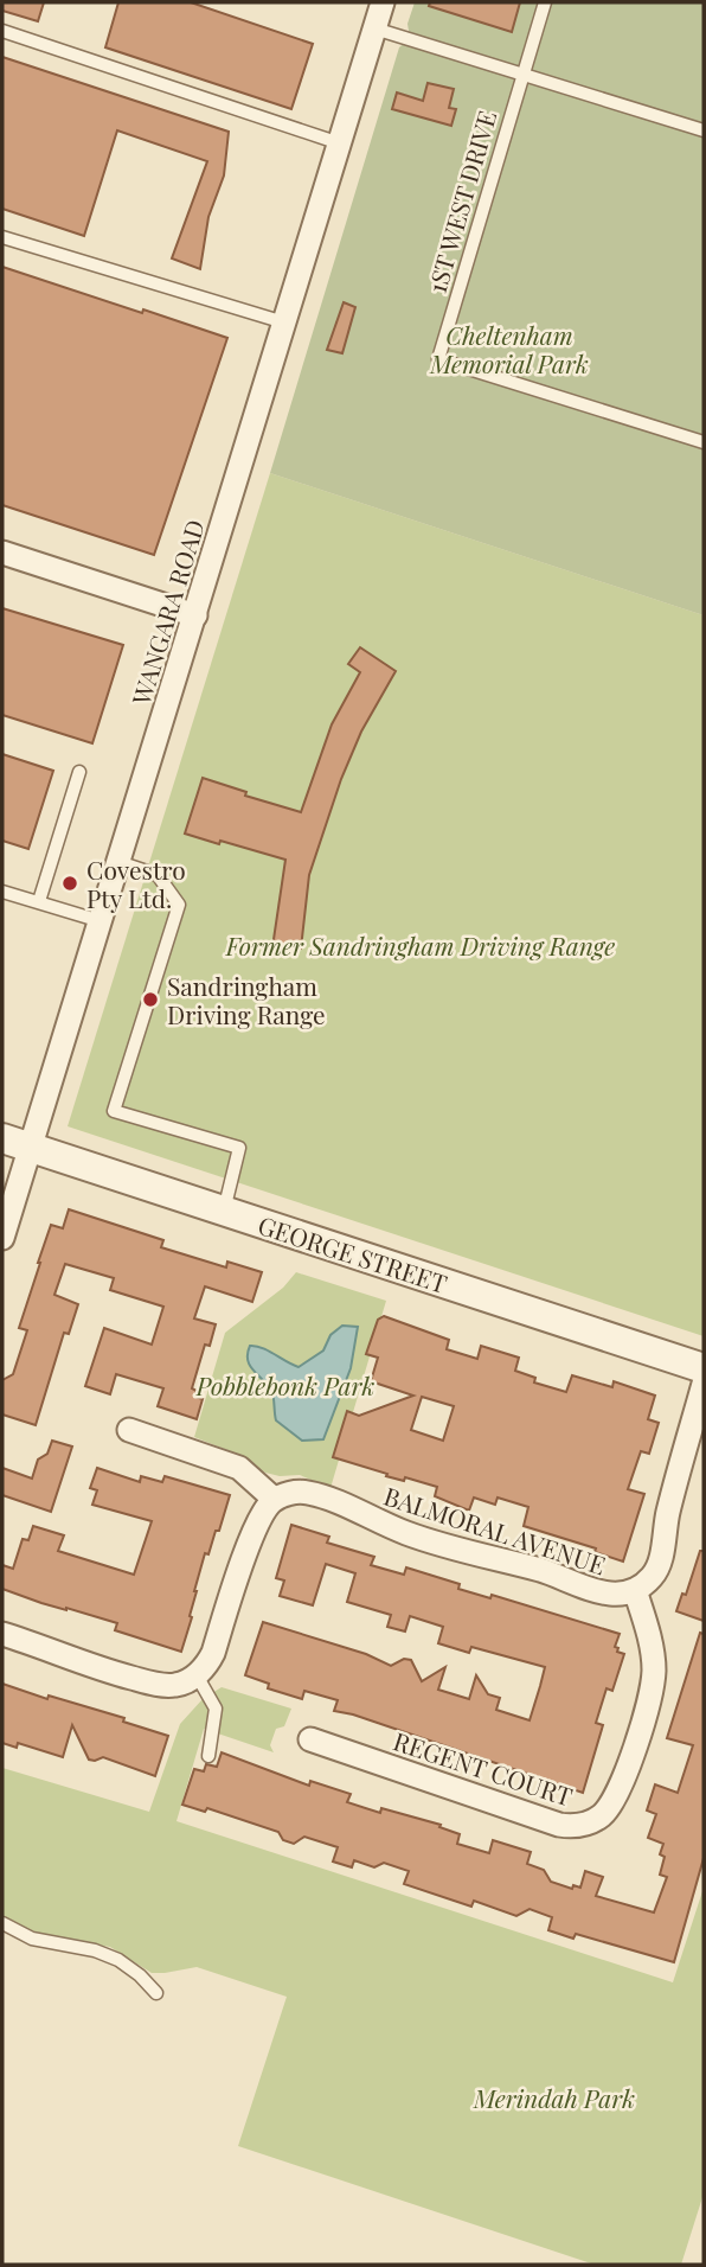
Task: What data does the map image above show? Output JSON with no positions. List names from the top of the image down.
{
  "streets": {
    "street": [
      "WANGARA ROAD",
      "GEORGE STREET",
      "BALMORAL AVENUE",
      "REGENT COURT"
    ],
    "lane": ["1ST WEST DRIVE"]
  },
  "crossings": [
    ["WANGARA ROAD", "GEORGE STREET"],
    ["BALMORAL AVENUE", "REGENT COURT"]
  ],
  "parks": [
    "Cheltenham Memorial Park",
    "Former Sandringham Driving Range",
    "Pobblebonk Park",
    "Merindah Park"
  ],
  "places": ["Covestro Pty Ltd.", "Sandringham Driving Range"]
}
